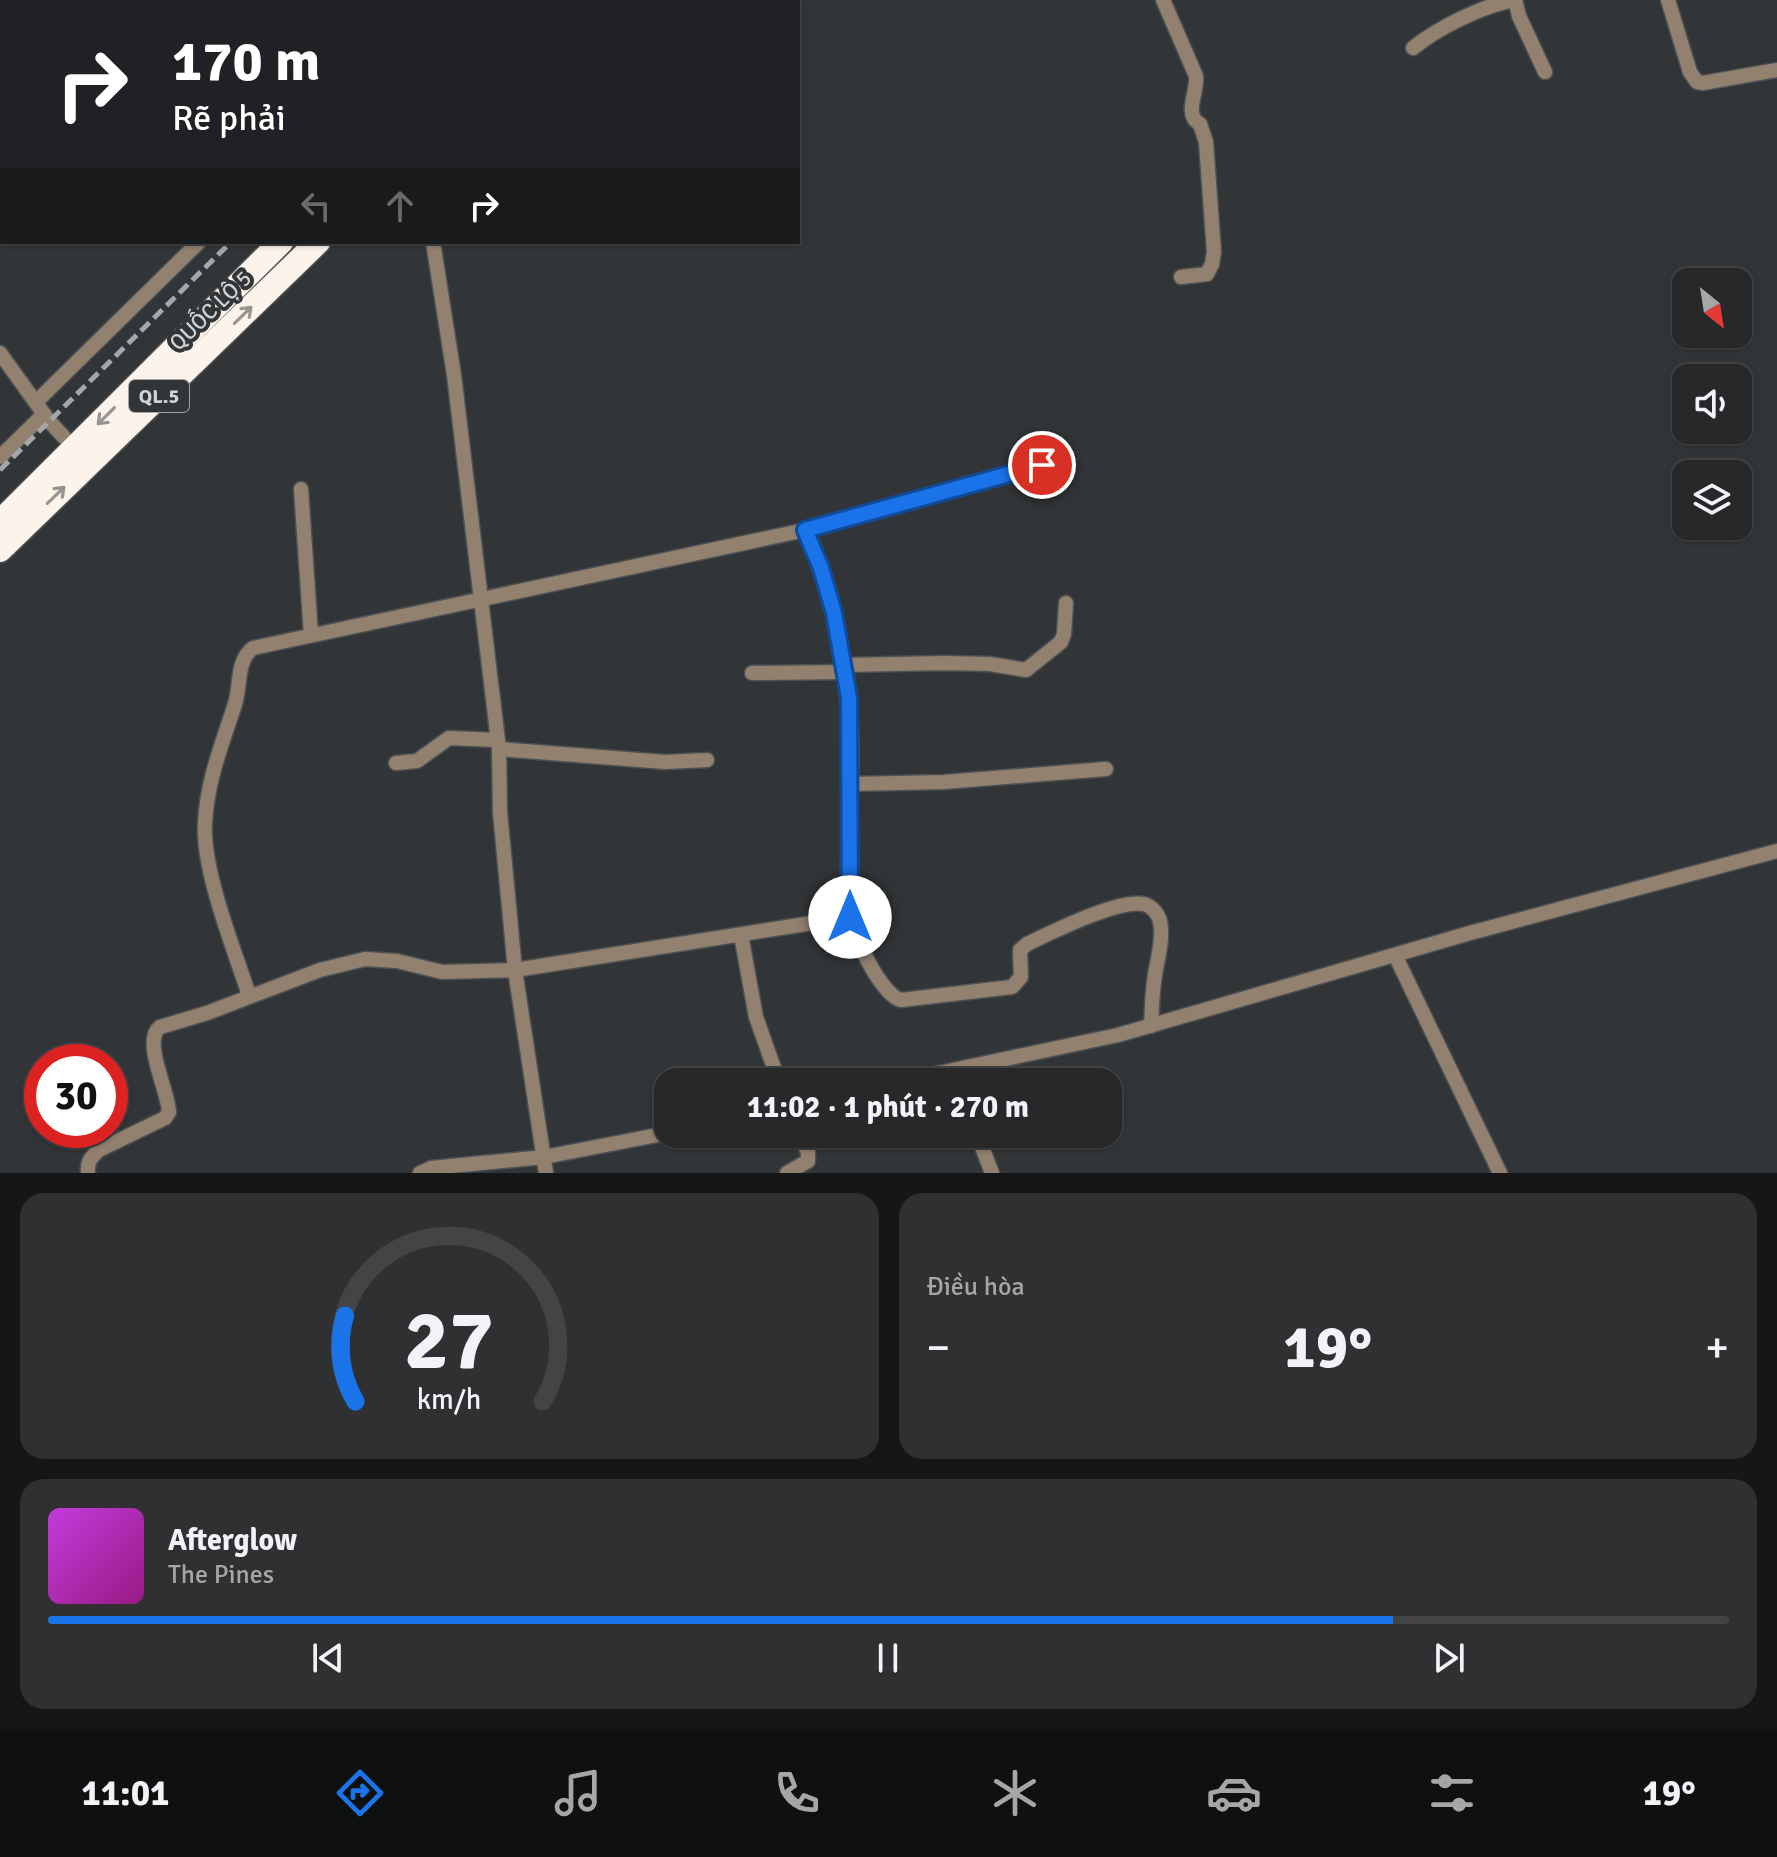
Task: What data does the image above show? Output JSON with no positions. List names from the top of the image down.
{
  "streets": {
    "highway": ["QUỐC LỘ 5", "QL.5"]
  },
  "north": "bottom right",
  "page": {
    "turn": ["170 m", "Rẽ phải"],
    "limit": "30",
    "trip": "11:02 · 1 phút · 270 m",
    "tile": "Điều hòa",
    "heat": ["−", "19°", "+"],
    "song": ["Afterglow", "The Pines"],
    "tabs": ["11:01", "19°"],
    "gauge": ["27", "km/h"]
  }
}
